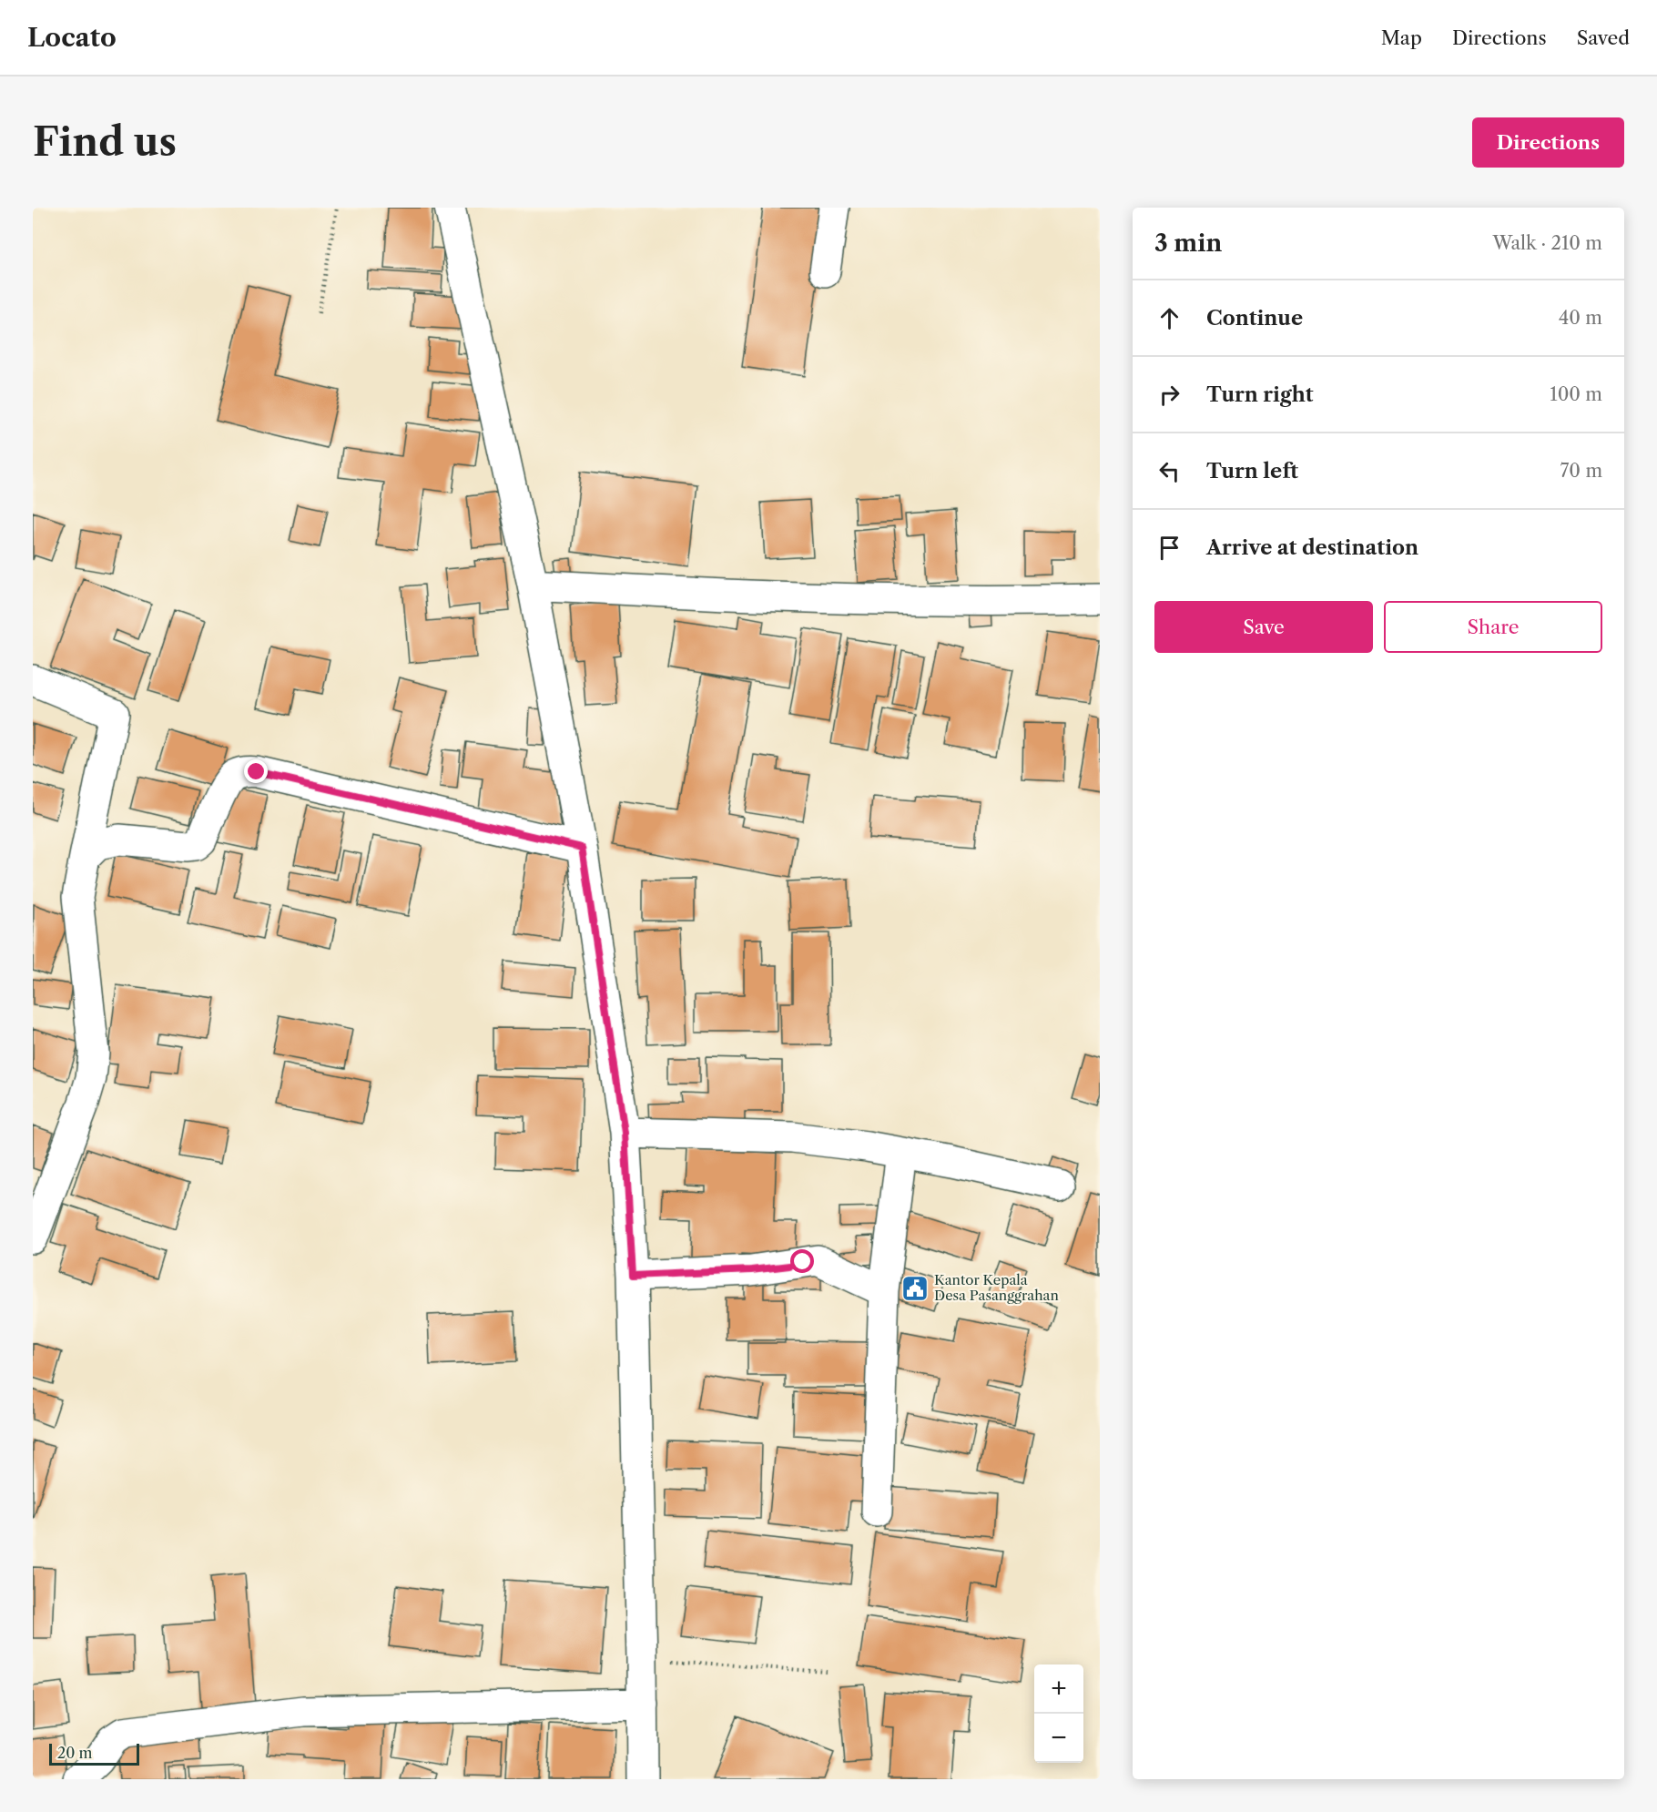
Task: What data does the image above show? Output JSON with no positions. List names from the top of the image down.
{
  "places": {
    "public building": ["Kantor Kepala Desa Pasanggrahan"]
  },
  "scale_bar": "20 m",
  "page": {
    "header": "Locato",
    "nav": ["Map", "Directions", "Saved"],
    "buttons": [
      "Directions",
      ["Save", "Share"]
    ],
    "title": "Find us",
    "heading": ["3 min", "Walk · 210 m"],
    "list": [
      ["Continue", "40 m"],
      ["Turn right", "100 m"],
      ["Turn left", "70 m"],
      "Arrive at destination"
    ],
    "map_buttons": ["+", "−"],
    "scale": "20 m"
  }
}
